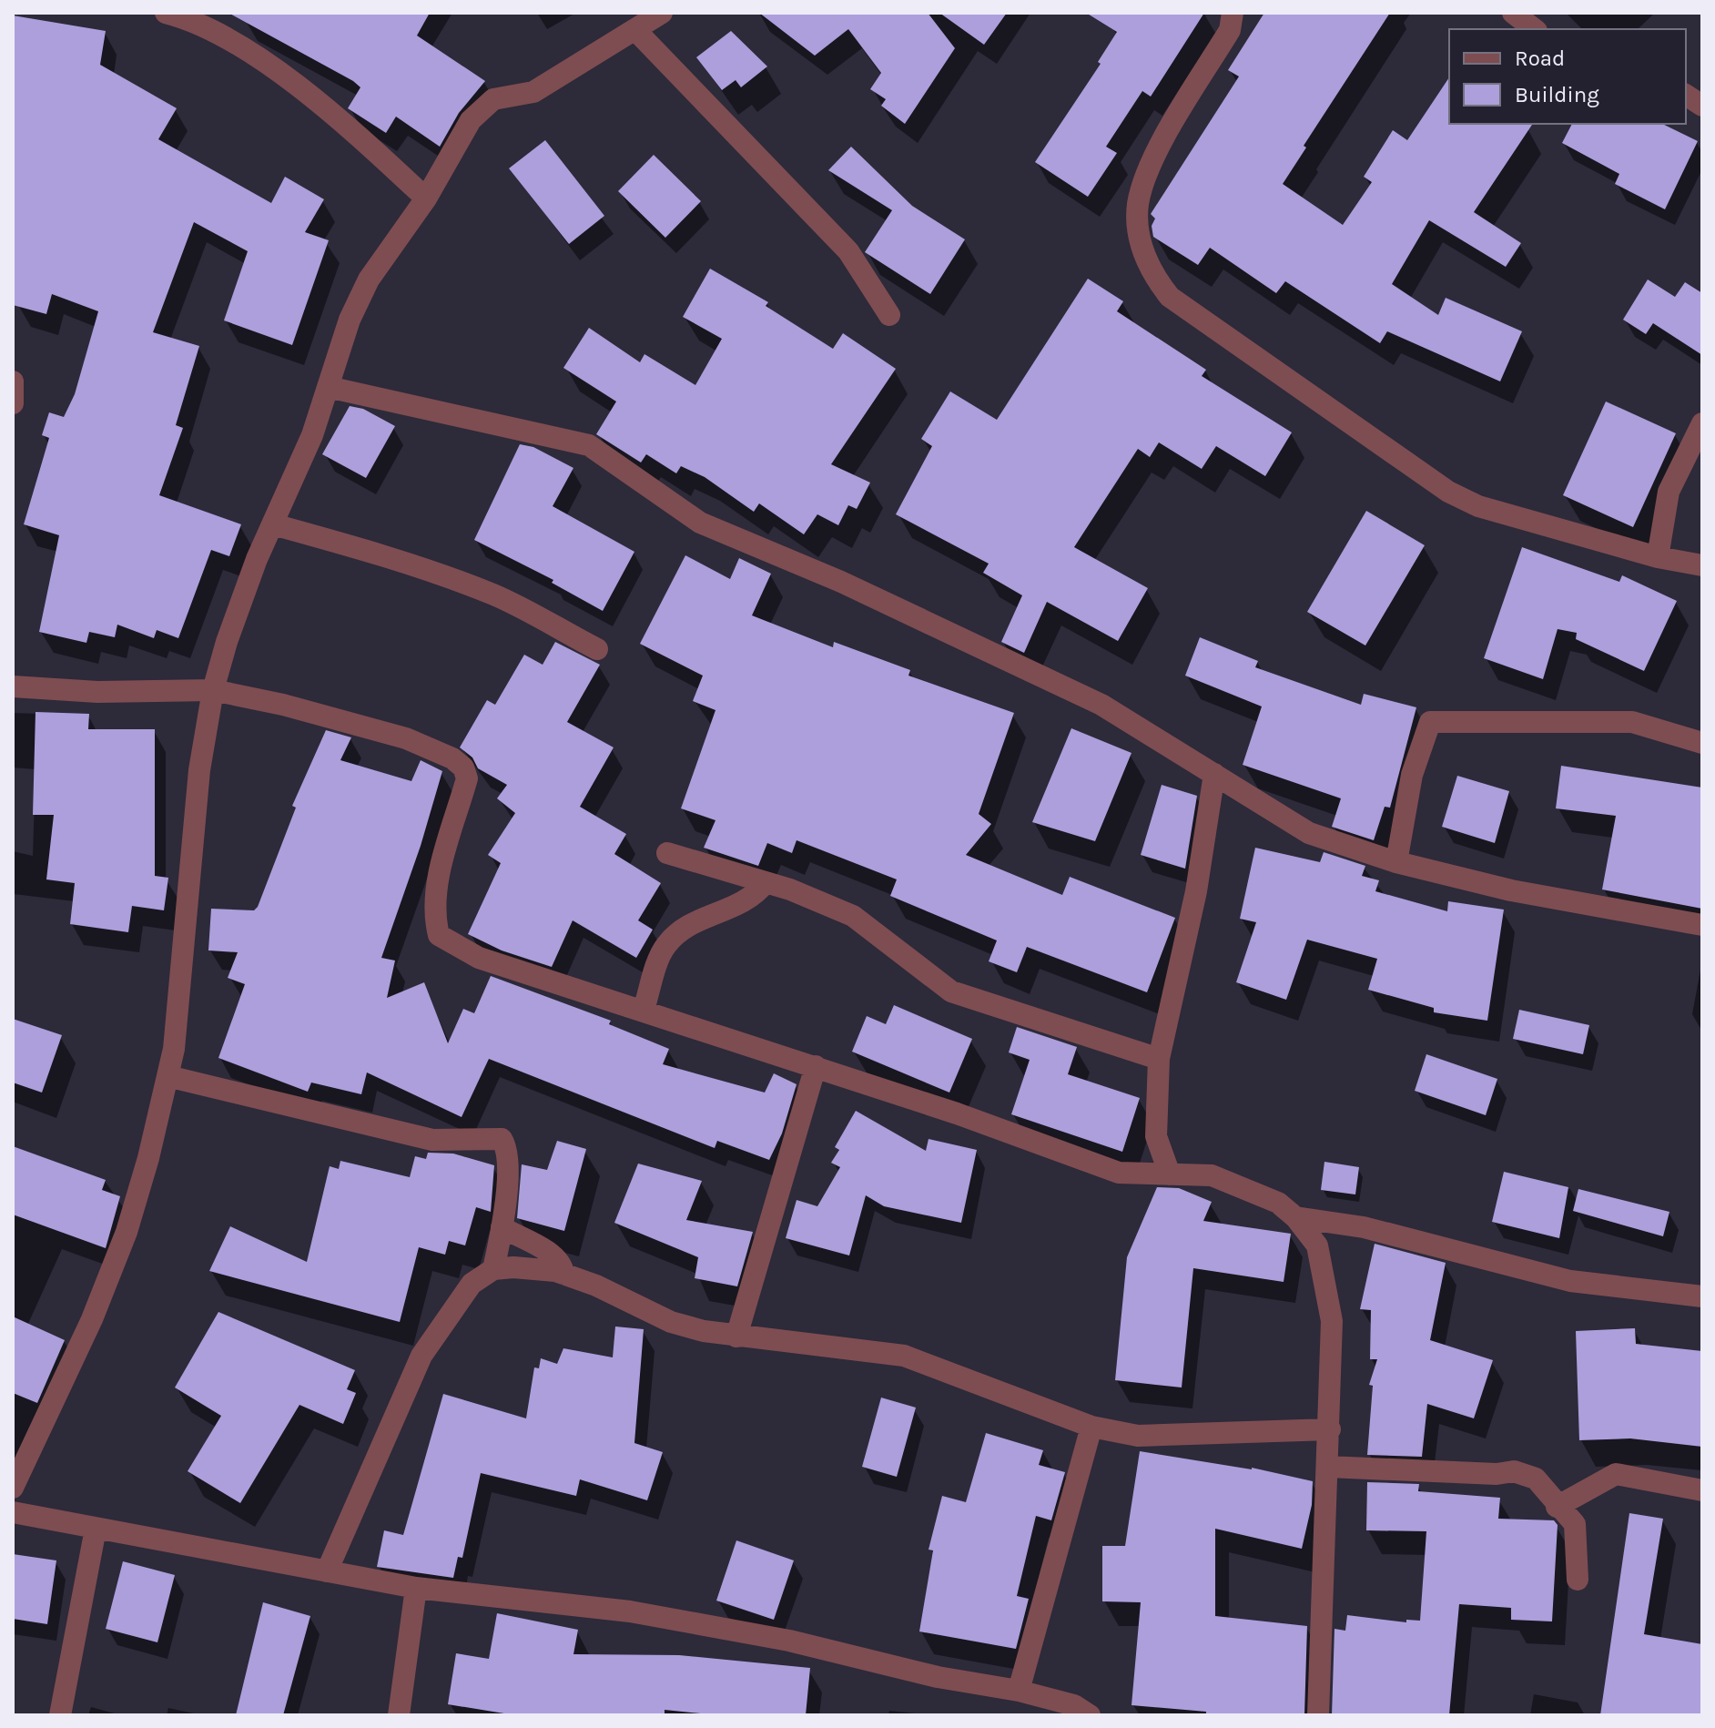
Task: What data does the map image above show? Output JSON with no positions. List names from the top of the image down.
{
  "legend": ["Road", "Building"]
}
